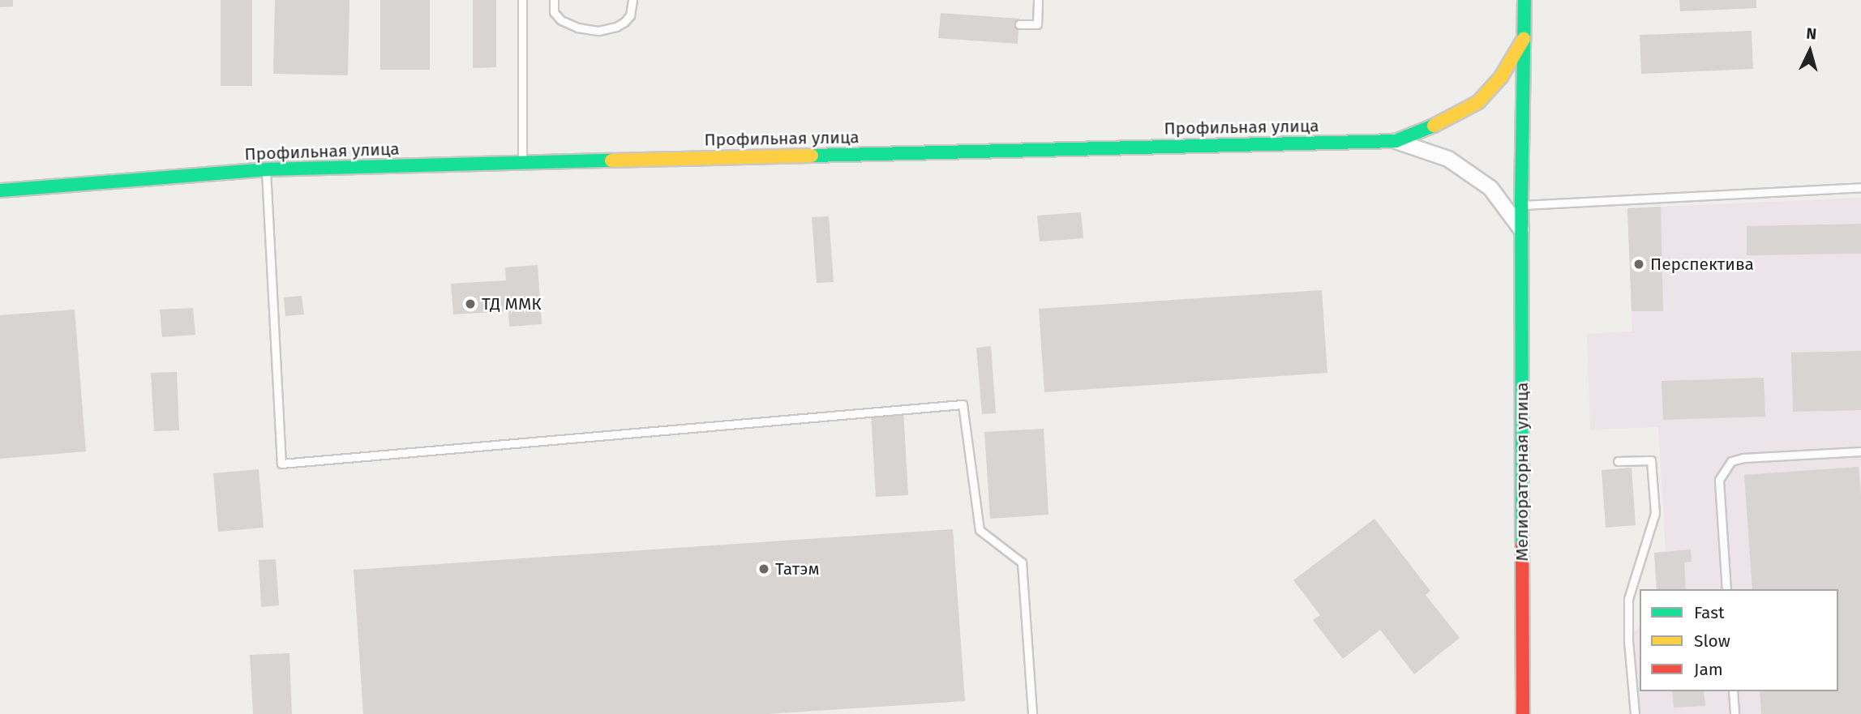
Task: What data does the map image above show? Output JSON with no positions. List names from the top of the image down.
{
  "streets": {
    "street": ["Профильная улица", "Мелиораторная улица"]
  },
  "crossings": [
    ["Профильная улица", "Мелиораторная улица"]
  ],
  "places": ["Перспектива", "ТД ММК", "Татэм"],
  "legend": ["Fast", "Slow", "Jam"],
  "north": "top"
}
